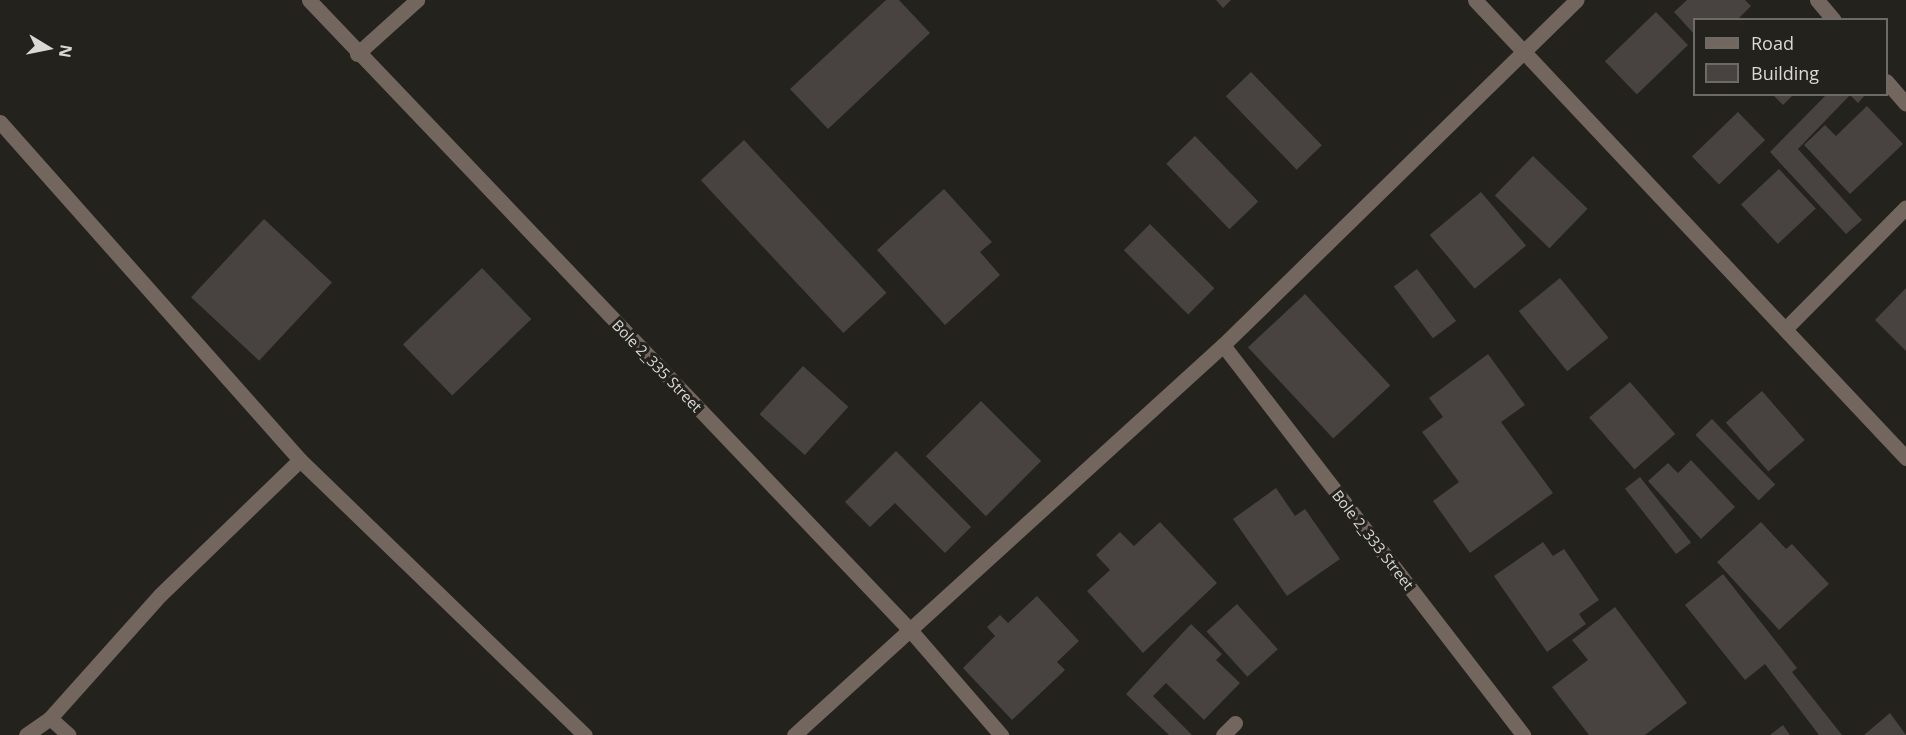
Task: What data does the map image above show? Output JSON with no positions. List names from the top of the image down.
{
  "streets": {
    "street": ["Bole 2_335 Street", "Bole 2_333 Street"]
  },
  "legend": ["Road", "Building"],
  "north": "right"
}
